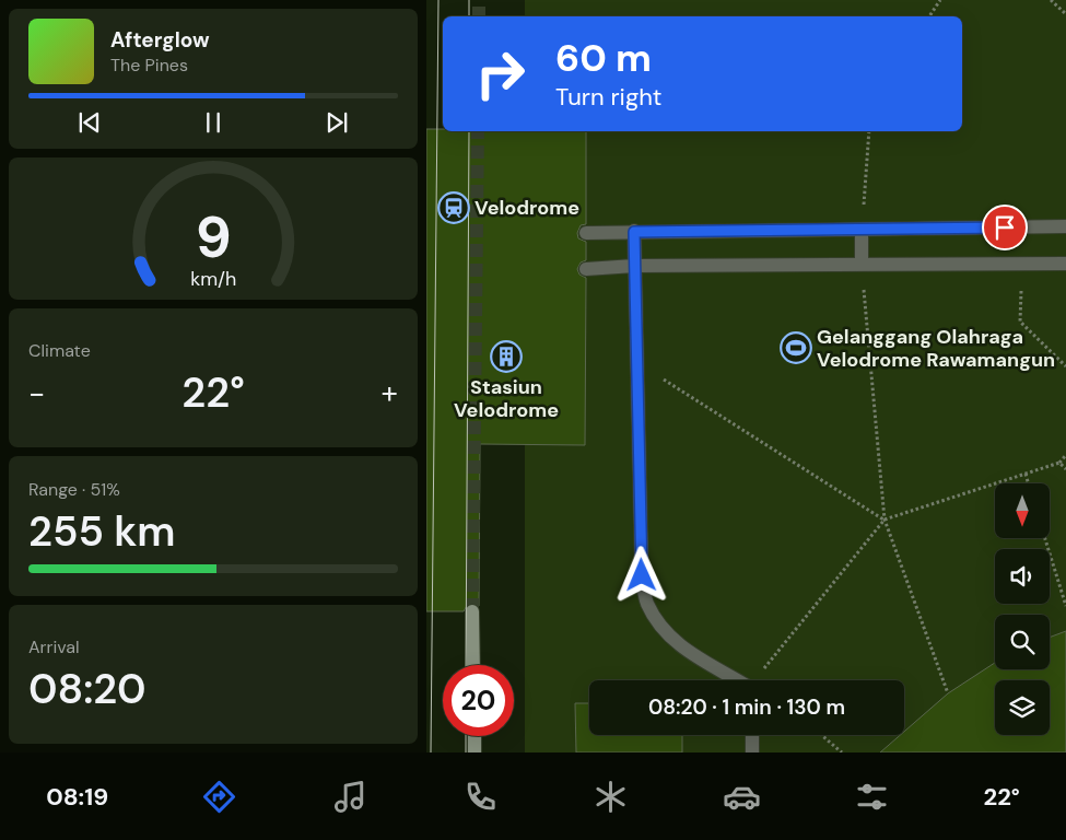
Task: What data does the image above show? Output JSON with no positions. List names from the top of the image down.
{
  "places": {
    "station": ["Velodrome"],
    "sports": ["Gelanggang Olahraga Velodrome Rawamangun"],
    "building": ["Stasiun Velodrome"]
  },
  "north": "bottom",
  "page": {
    "turn": ["60 m", "Turn right"],
    "song": ["Afterglow", "The Pines"],
    "tile": [
      "Climate",
      ["Range · 51%", "255 km"],
      ["Arrival", "08:20"]
    ],
    "heat": ["−", "22°", "+"],
    "limit": "20",
    "trip": "08:20 · 1 min · 130 m",
    "tabs": ["08:19", "22°"],
    "gauge": ["9", "km/h"]
  }
}
